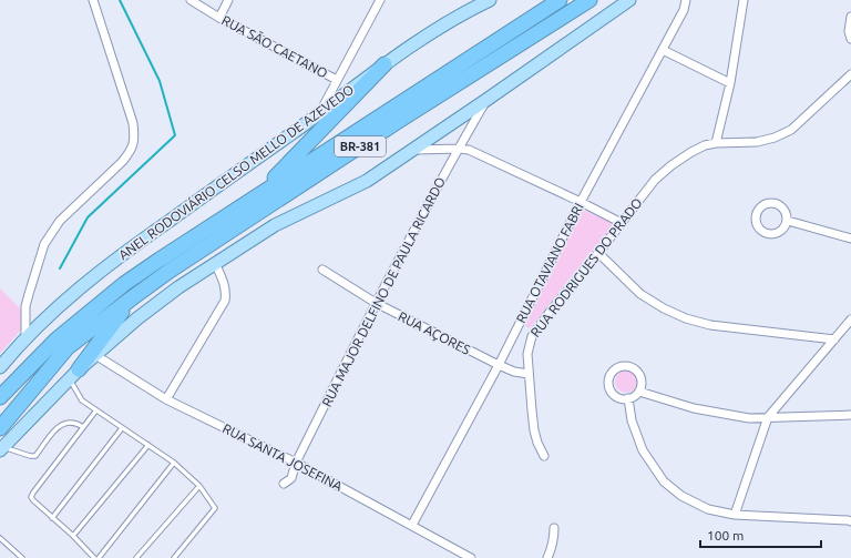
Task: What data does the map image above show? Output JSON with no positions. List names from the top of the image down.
{
  "streets": {
    "highway": ["BR-381", "ANEL RODOVIÁRIO CELSO MELLO DE AZEVEDO"],
    "street": [
      "RUA SÃO CAETANO",
      "RUA OTAVIANO FABRI",
      "RUA RODRIGUES DO PRADO",
      "RUA MAJOR DELFINO DE PAULA RICARDO",
      "RUA AÇORES",
      "RUA SANTA JOSEFINA"
    ]
  },
  "crossings": [
    ["RUA OTAVIANO FABRI", "RUA AÇORES"],
    ["RUA OTAVIANO FABRI", "RUA SANTA JOSEFINA"],
    ["RUA RODRIGUES DO PRADO", "RUA AÇORES"],
    ["RUA MAJOR DELFINO DE PAULA RICARDO", "RUA AÇORES"],
    ["RUA MAJOR DELFINO DE PAULA RICARDO", "RUA SANTA JOSEFINA"]
  ],
  "scale_bar": "100 m"
}
